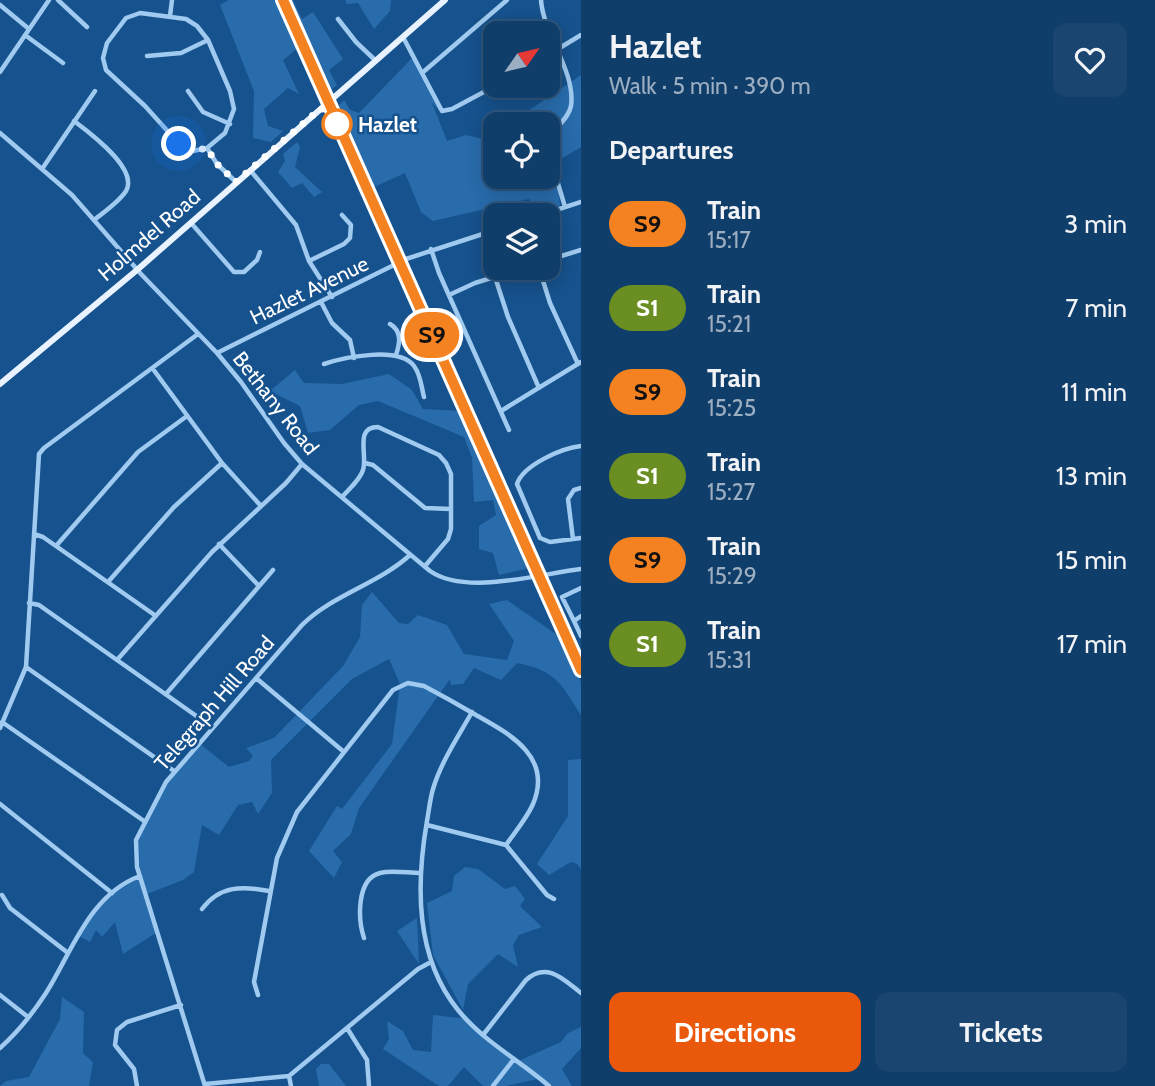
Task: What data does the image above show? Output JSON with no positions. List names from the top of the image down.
{
  "streets": {
    "main road": ["Holmdel Road"],
    "street": ["Hazlet Avenue", "Bethany Road", "Telegraph Hill Road"]
  },
  "crossings": [
    ["Holmdel Road", "Bethany Road"],
    ["Hazlet Avenue", "Bethany Road"],
    ["Bethany Road", "Telegraph Hill Road"]
  ],
  "places": ["Hazlet"],
  "north": "top right",
  "page": {
    "on_map": "S9",
    "heading": [
      ["Hazlet", "Walk · 5 min · 390 m"],
      "Departures"
    ],
    "list": [
      {
        "mark": "S9",
        "name": "Train",
        "note": "15:17",
        "value": "3 min"
      },
      {
        "mark": "S1",
        "name": "Train",
        "note": "15:21",
        "value": "7 min"
      },
      {
        "mark": "S9",
        "name": "Train",
        "note": "15:25",
        "value": "11 min"
      },
      {
        "mark": "S1",
        "name": "Train",
        "note": "15:27",
        "value": "13 min"
      },
      {
        "mark": "S9",
        "name": "Train",
        "note": "15:29",
        "value": "15 min"
      },
      {
        "mark": "S1",
        "name": "Train",
        "note": "15:31",
        "value": "17 min"
      }
    ],
    "buttons": ["Directions", "Tickets"]
  }
}
